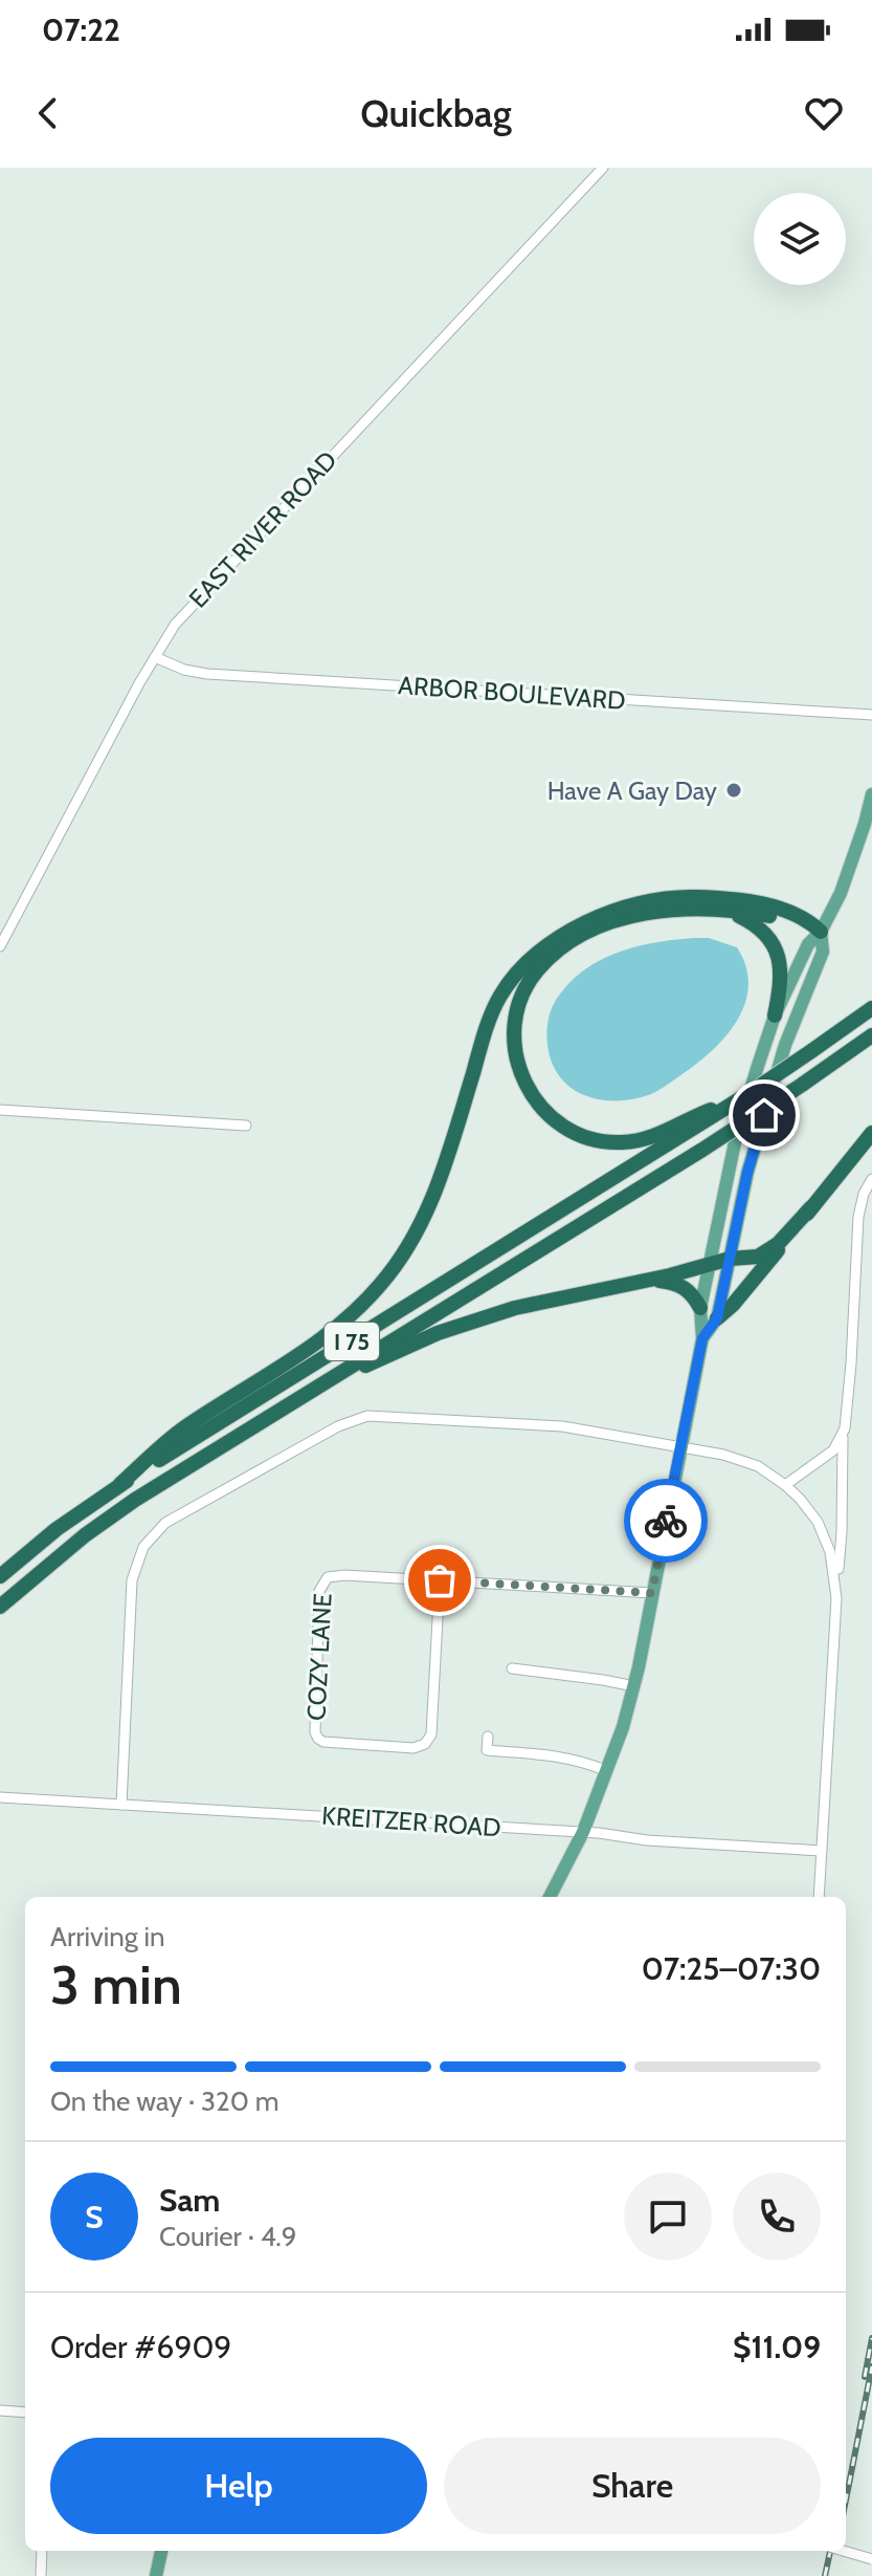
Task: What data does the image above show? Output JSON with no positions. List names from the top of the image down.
{
  "streets": {
    "highway": ["I 75"],
    "street": [
      "EAST RIVER ROAD",
      "ARBOR BOULEVARD",
      "COZY LANE",
      "KREITZER ROAD"
    ]
  },
  "crossings": [
    ["EAST RIVER ROAD", "ARBOR BOULEVARD"]
  ],
  "places": ["Have A Gay Day"],
  "page": {
    "status": "07:22",
    "header": "Quickbag",
    "heading": ["3 min", "Arriving in", "07:25–07:30"],
    "panel": [
      "Sam",
      "Courier · 4.9",
      "Order #6909",
      "$11.09"
    ],
    "bar": "On the way · 320 m",
    "round": "S",
    "buttons": ["Help", "Share"]
  }
}
